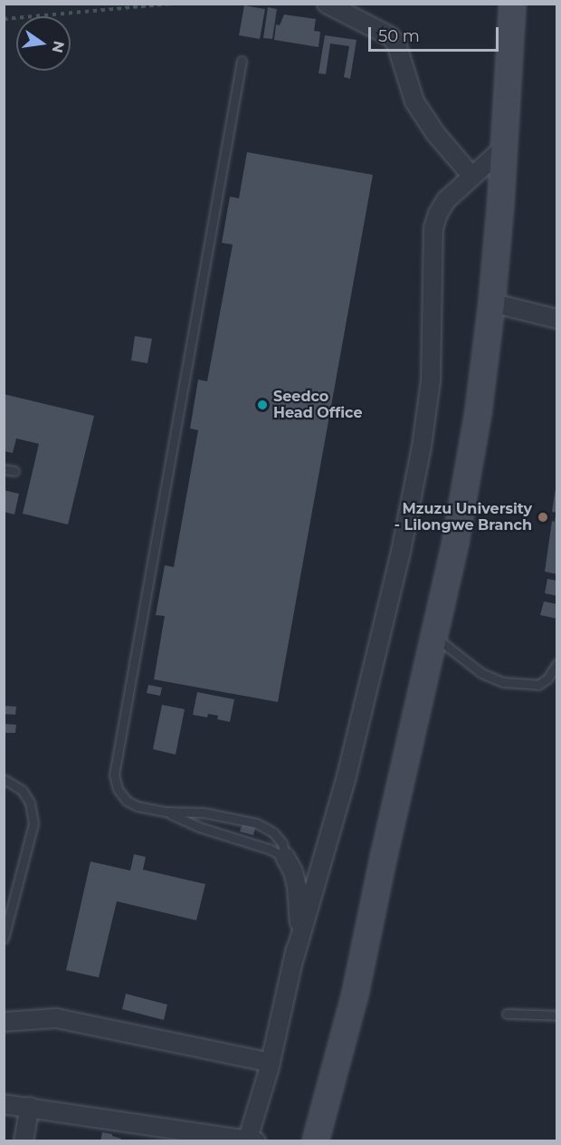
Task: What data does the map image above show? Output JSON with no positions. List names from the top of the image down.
{
  "places": ["Seedco Head Office", "Mzuzu University - Lilongwe Branch"],
  "scale_bar": "50 m",
  "north": "right"
}
